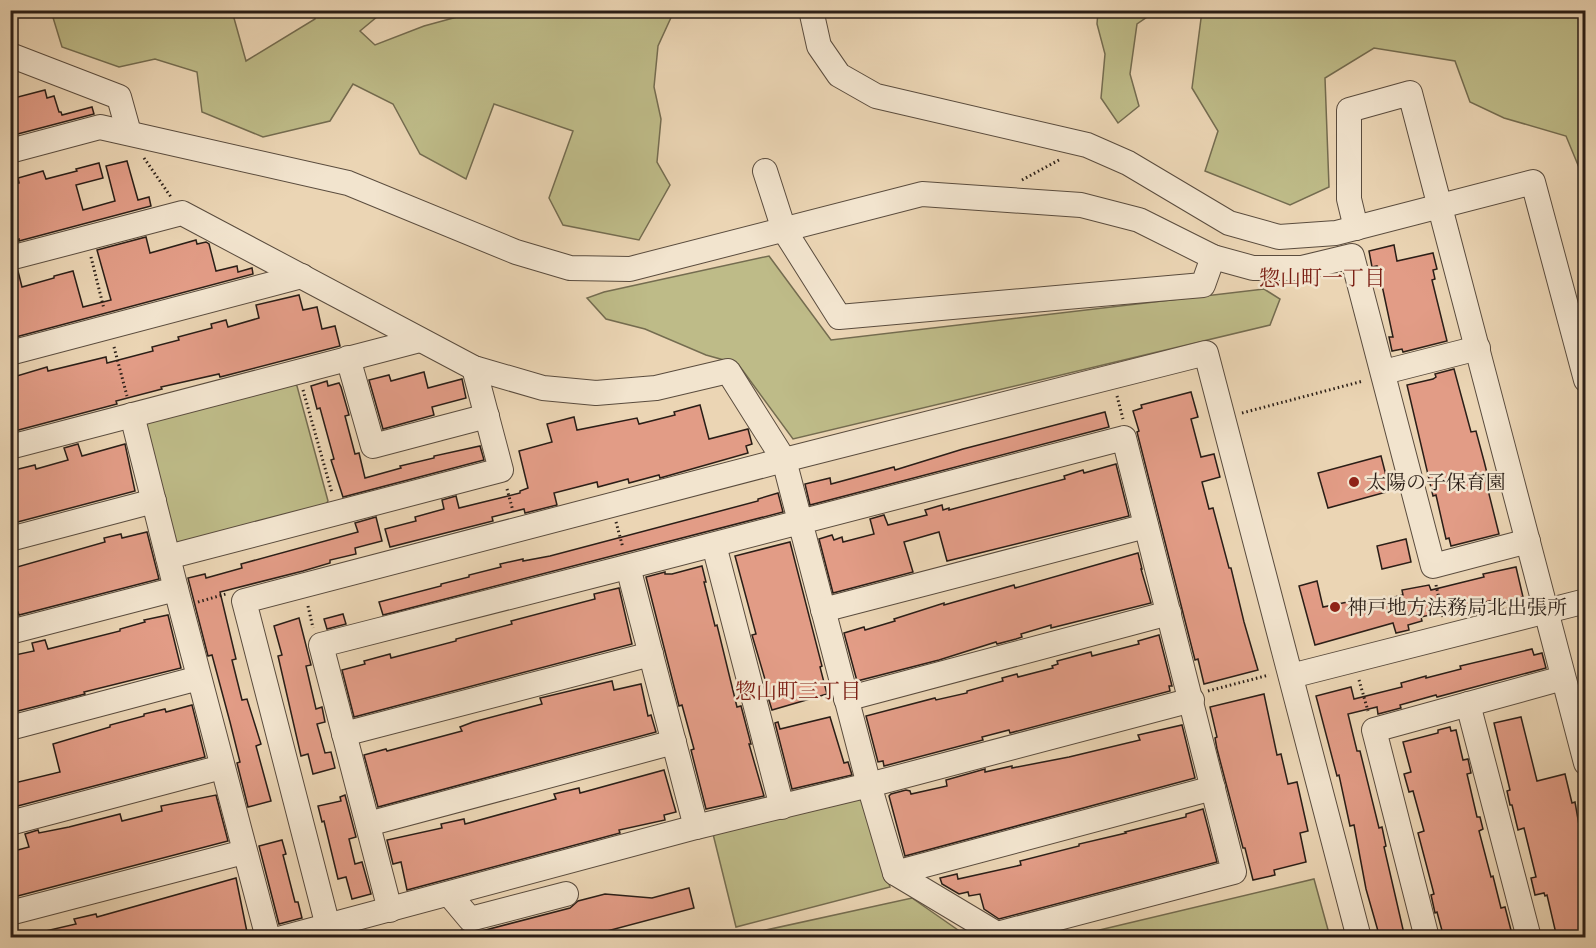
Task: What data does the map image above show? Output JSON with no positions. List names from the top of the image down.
{
  "districts": ["惣山町一丁目", "惣山町三丁目"],
  "places": ["太陽の子保育園", "神戸地方法務局北出張所"]
}
